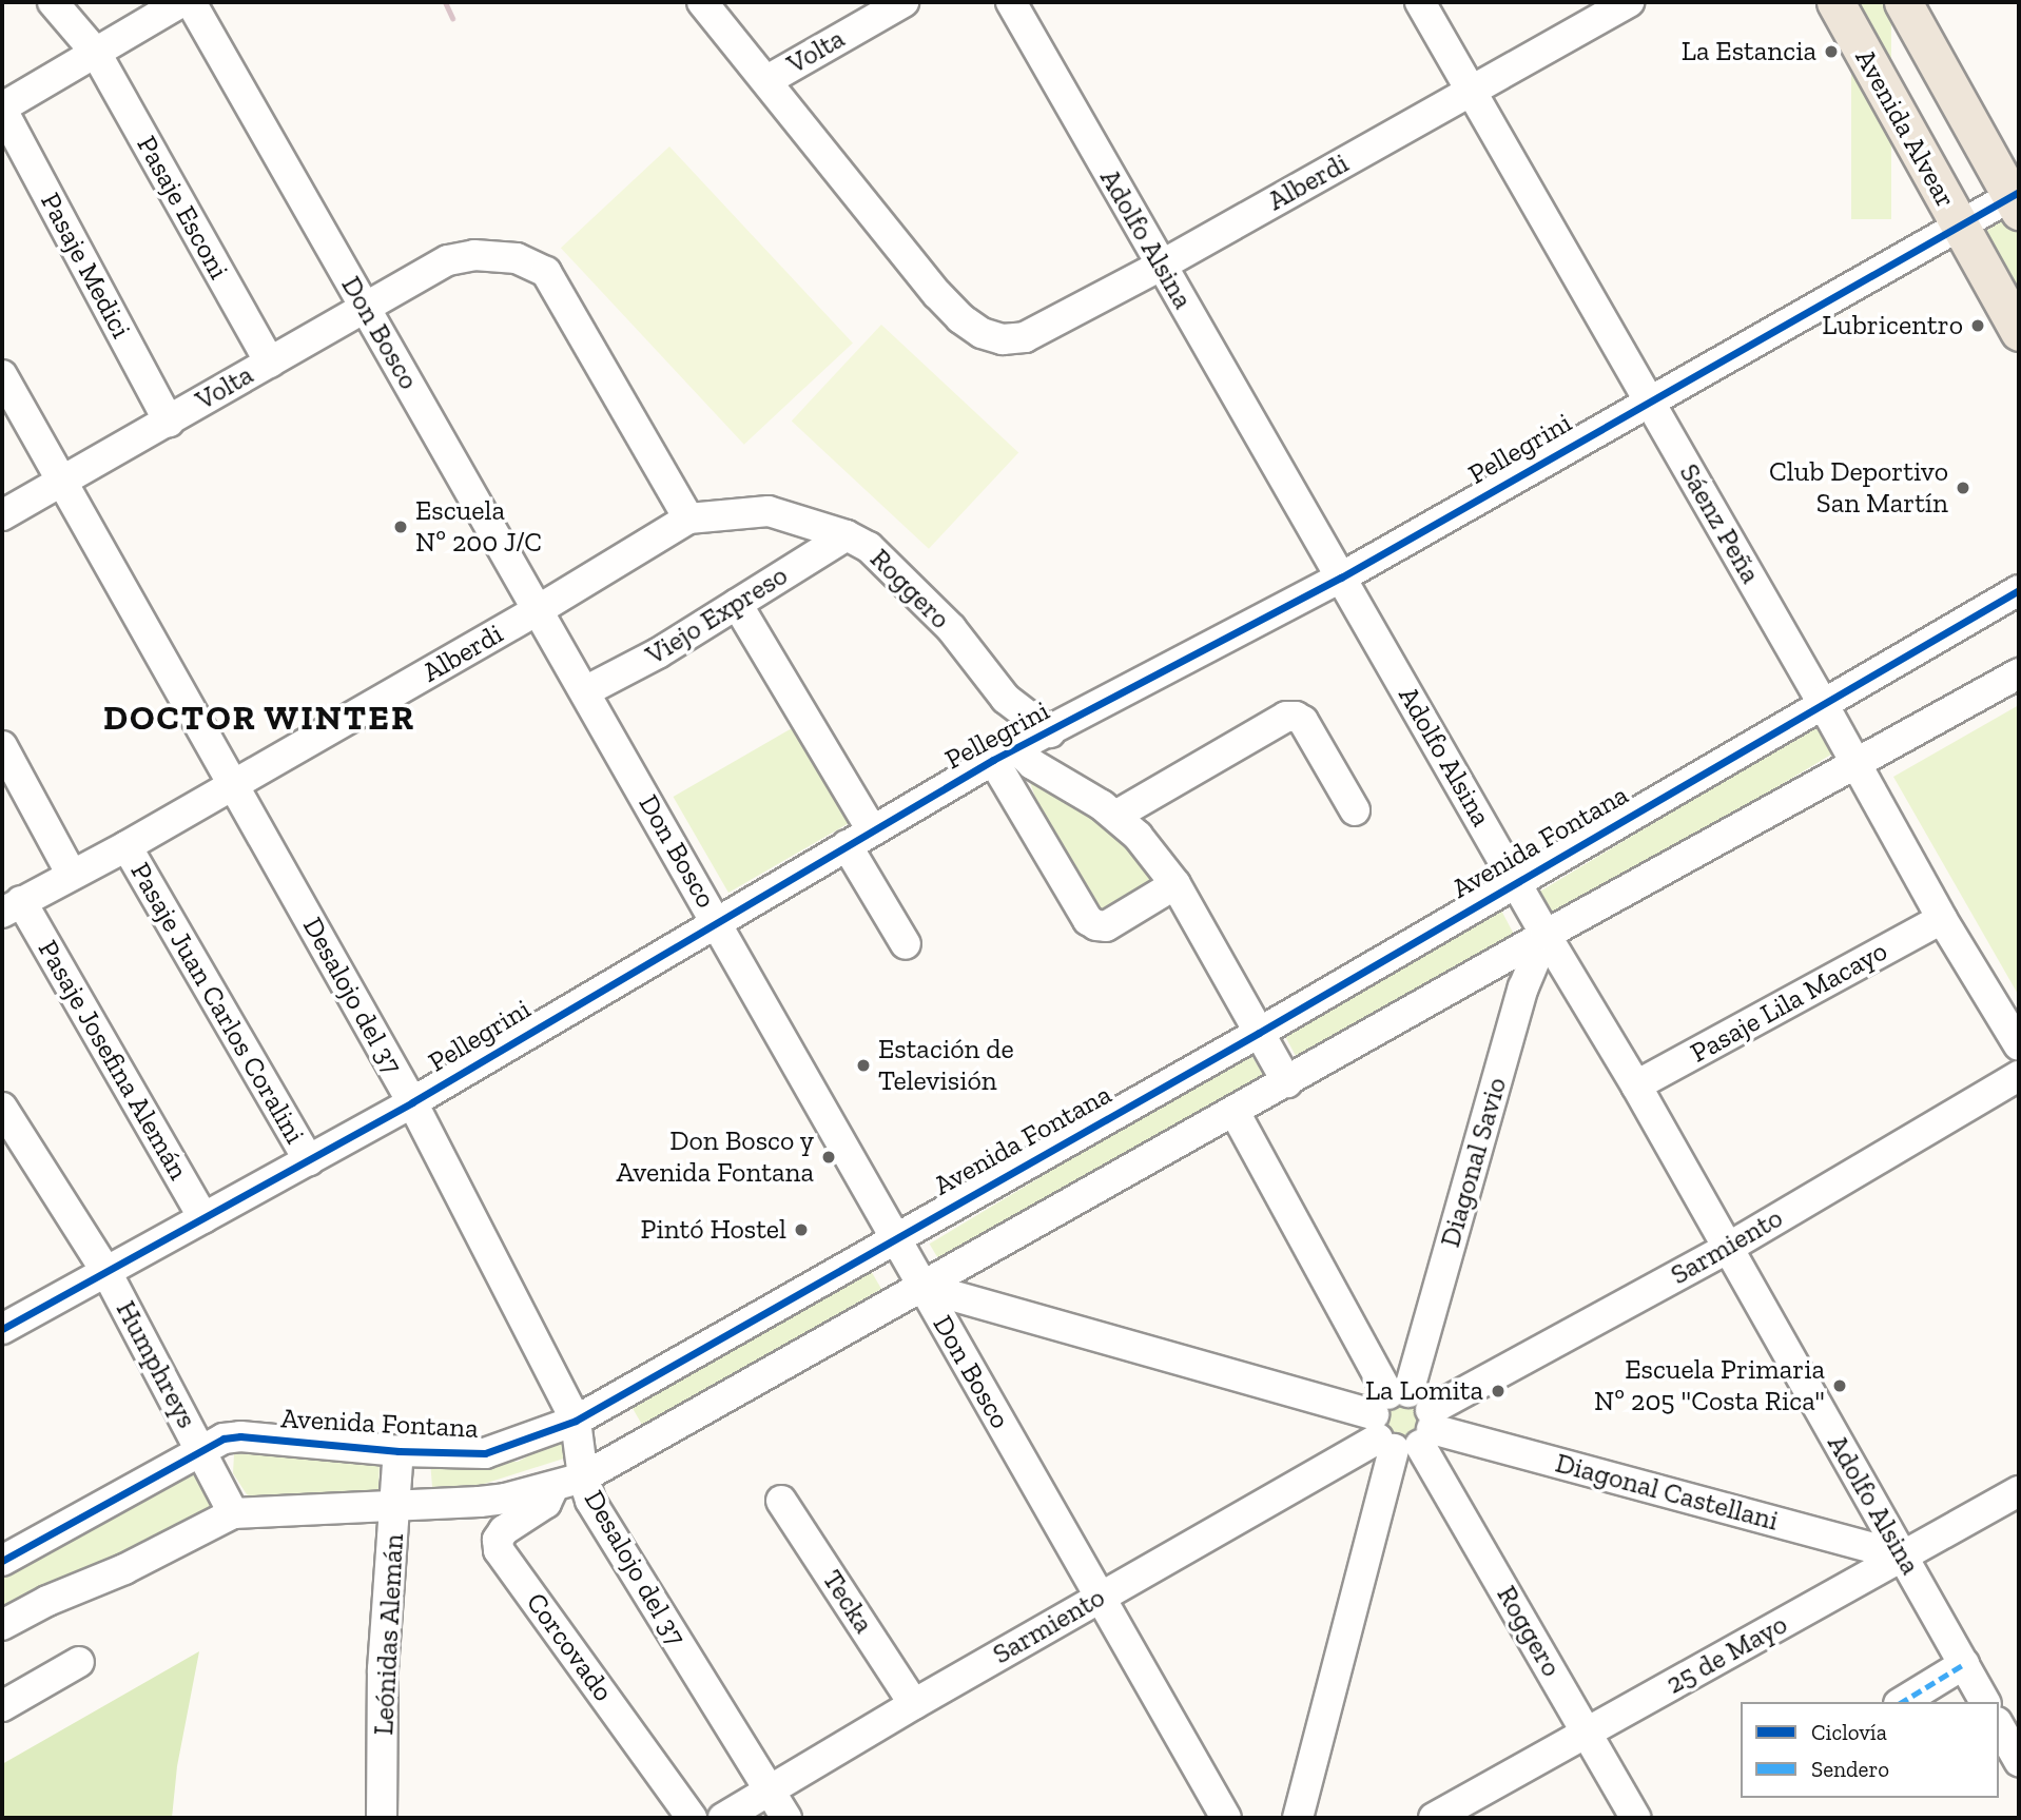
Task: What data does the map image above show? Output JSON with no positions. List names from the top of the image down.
{
  "streets": {
    "main road": ["Avenida Alvear"],
    "street": [
      "Volta",
      "Alberdi",
      "Pasaje Esconi",
      "Adolfo Alsina",
      "Pasaje Medici",
      "Don Bosco",
      "Pellegrini",
      "Sáenz Peña",
      "Roggero",
      "Viejo Expreso",
      "Avenida Fontana",
      "Desalojo del 37",
      "Pasaje Lila Macayo",
      "Pasaje Juan Carlos Coralini",
      "Pasaje Josefina Alemán",
      "Diagonal Savio",
      "Sarmiento",
      "Humphreys",
      "Diagonal Castellani",
      "Tecka",
      "Leónidas Alemán",
      "Corcovado",
      "25 de Mayo"
    ]
  },
  "crossings": [
    ["Volta", "Alberdi"],
    ["Volta", "Pasaje Esconi"],
    ["Volta", "Pasaje Medici"],
    ["Volta", "Don Bosco"],
    ["Volta", "Roggero"],
    ["Volta", "Desalojo del 37"],
    ["Avenida Alvear", "Pellegrini"],
    ["Alberdi", "Adolfo Alsina"],
    ["Alberdi", "Don Bosco"],
    ["Alberdi", "Sáenz Peña"],
    ["Alberdi", "Roggero"],
    ["Alberdi", "Desalojo del 37"],
    ["Alberdi", "Pasaje Juan Carlos Coralini"],
    ["Alberdi", "Pasaje Josefina Alemán"],
    ["Adolfo Alsina", "Pellegrini"],
    ["Adolfo Alsina", "Avenida Fontana"],
    ["Adolfo Alsina", "Pasaje Lila Macayo"],
    ["Adolfo Alsina", "Diagonal Savio"],
    ["Adolfo Alsina", "Sarmiento"],
    ["Adolfo Alsina", "Diagonal Castellani"],
    ["Adolfo Alsina", "25 de Mayo"],
    ["Don Bosco", "Pellegrini"],
    ["Don Bosco", "Viejo Expreso"],
    ["Don Bosco", "Avenida Fontana"],
    ["Don Bosco", "Sarmiento"],
    ["Don Bosco", "Diagonal Castellani"],
    ["Pellegrini", "Sáenz Peña"],
    ["Pellegrini", "Roggero"],
    ["Pellegrini", "Desalojo del 37"],
    ["Pellegrini", "Pasaje Juan Carlos Coralini"],
    ["Pellegrini", "Pasaje Josefina Alemán"],
    ["Pellegrini", "Humphreys"],
    ["Sáenz Peña", "Avenida Fontana"],
    ["Sáenz Peña", "Pasaje Lila Macayo"],
    ["Roggero", "Viejo Expreso"],
    ["Roggero", "Diagonal Savio"],
    ["Roggero", "Sarmiento"],
    ["Roggero", "Diagonal Castellani"],
    ["Roggero", "25 de Mayo"],
    ["Avenida Fontana", "Desalojo del 37"],
    ["Avenida Fontana", "Humphreys"],
    ["Avenida Fontana", "Leónidas Alemán"],
    ["Desalojo del 37", "Sarmiento"],
    ["Diagonal Savio", "Sarmiento"],
    ["Diagonal Savio", "Diagonal Castellani"],
    ["Sarmiento", "Diagonal Castellani"],
    ["Sarmiento", "Tecka"],
    ["Diagonal Castellani", "25 de Mayo"]
  ],
  "districts": ["DOCTOR WINTER"],
  "places": [
    "La Estancia",
    "Lubricentro",
    "Club Deportivo San Martín",
    "Escuela Nº 200 J/C",
    "Estación de Televisión",
    "Don Bosco y Avenida Fontana",
    "Pintó Hostel",
    "Escuela Primaria Nº 205 \"Costa Rica\"",
    "La Lomita"
  ],
  "legend": ["Ciclovía", "Sendero"]
}
